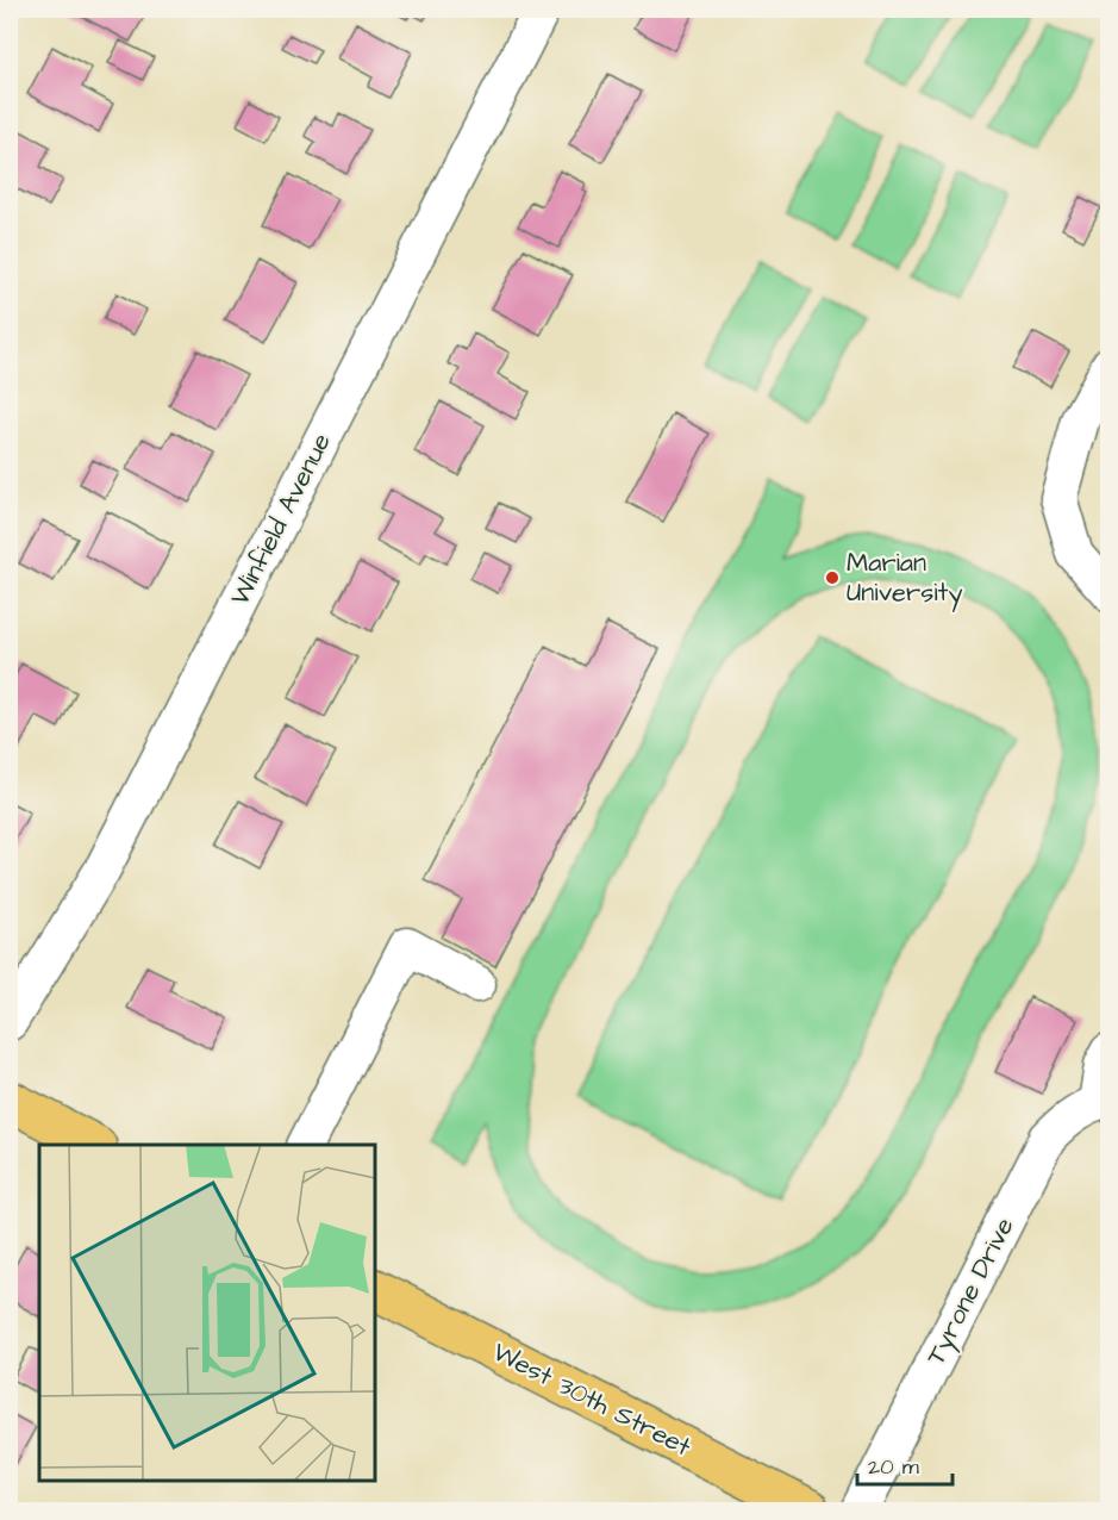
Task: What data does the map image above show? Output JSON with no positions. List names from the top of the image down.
{
  "streets": {
    "main road": ["West 30th Street"],
    "street": ["Winfield Avenue", "Tyrone Drive"]
  },
  "places": ["Marian University"],
  "scale_bar": "20 m"
}
